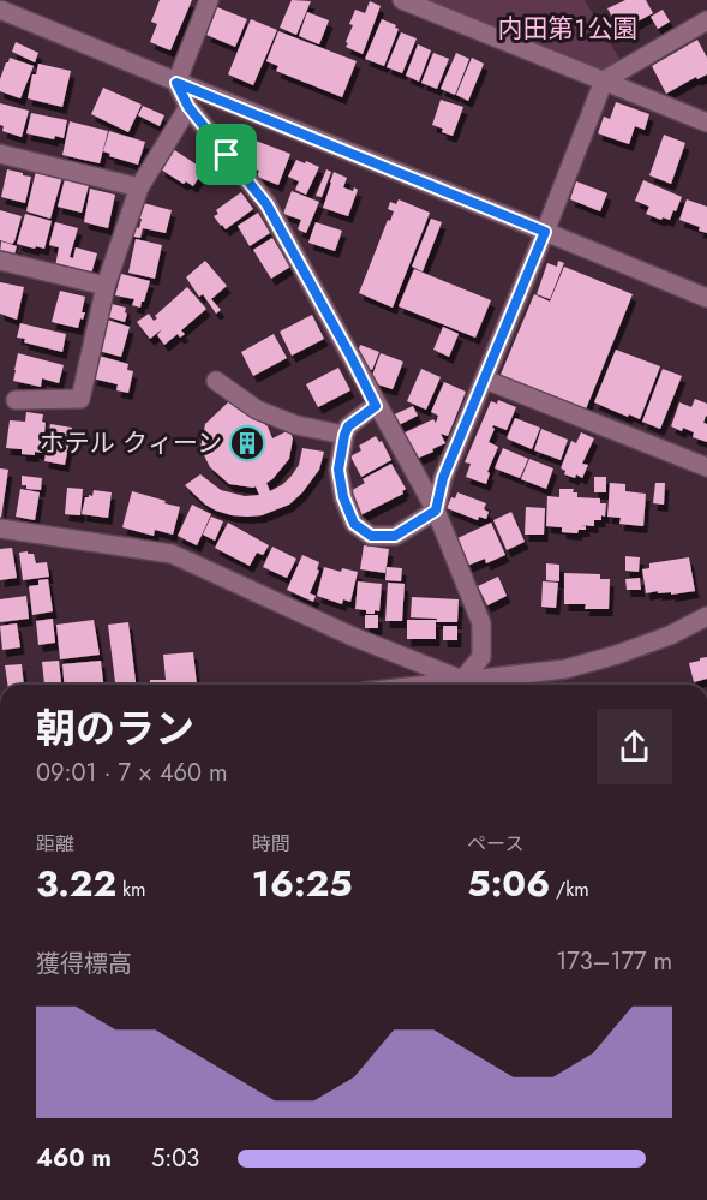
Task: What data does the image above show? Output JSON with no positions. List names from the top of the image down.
{
  "parks": ["内田第１公園"],
  "places": {
    "building": ["ホテル クィーン"]
  },
  "page": {
    "heading": ["朝のラン", "09:01 · 7 × 460 m"],
    "stats": [
      ["距離", "3.22 km"],
      ["時間", "16:25"],
      ["ペース", "5:06 /km"]
    ],
    "chart": ["獲得標高", "173–177 m"],
    "list": [
      {
        "name": "460 m",
        "note": "5:03"
      }
    ]
  }
}
